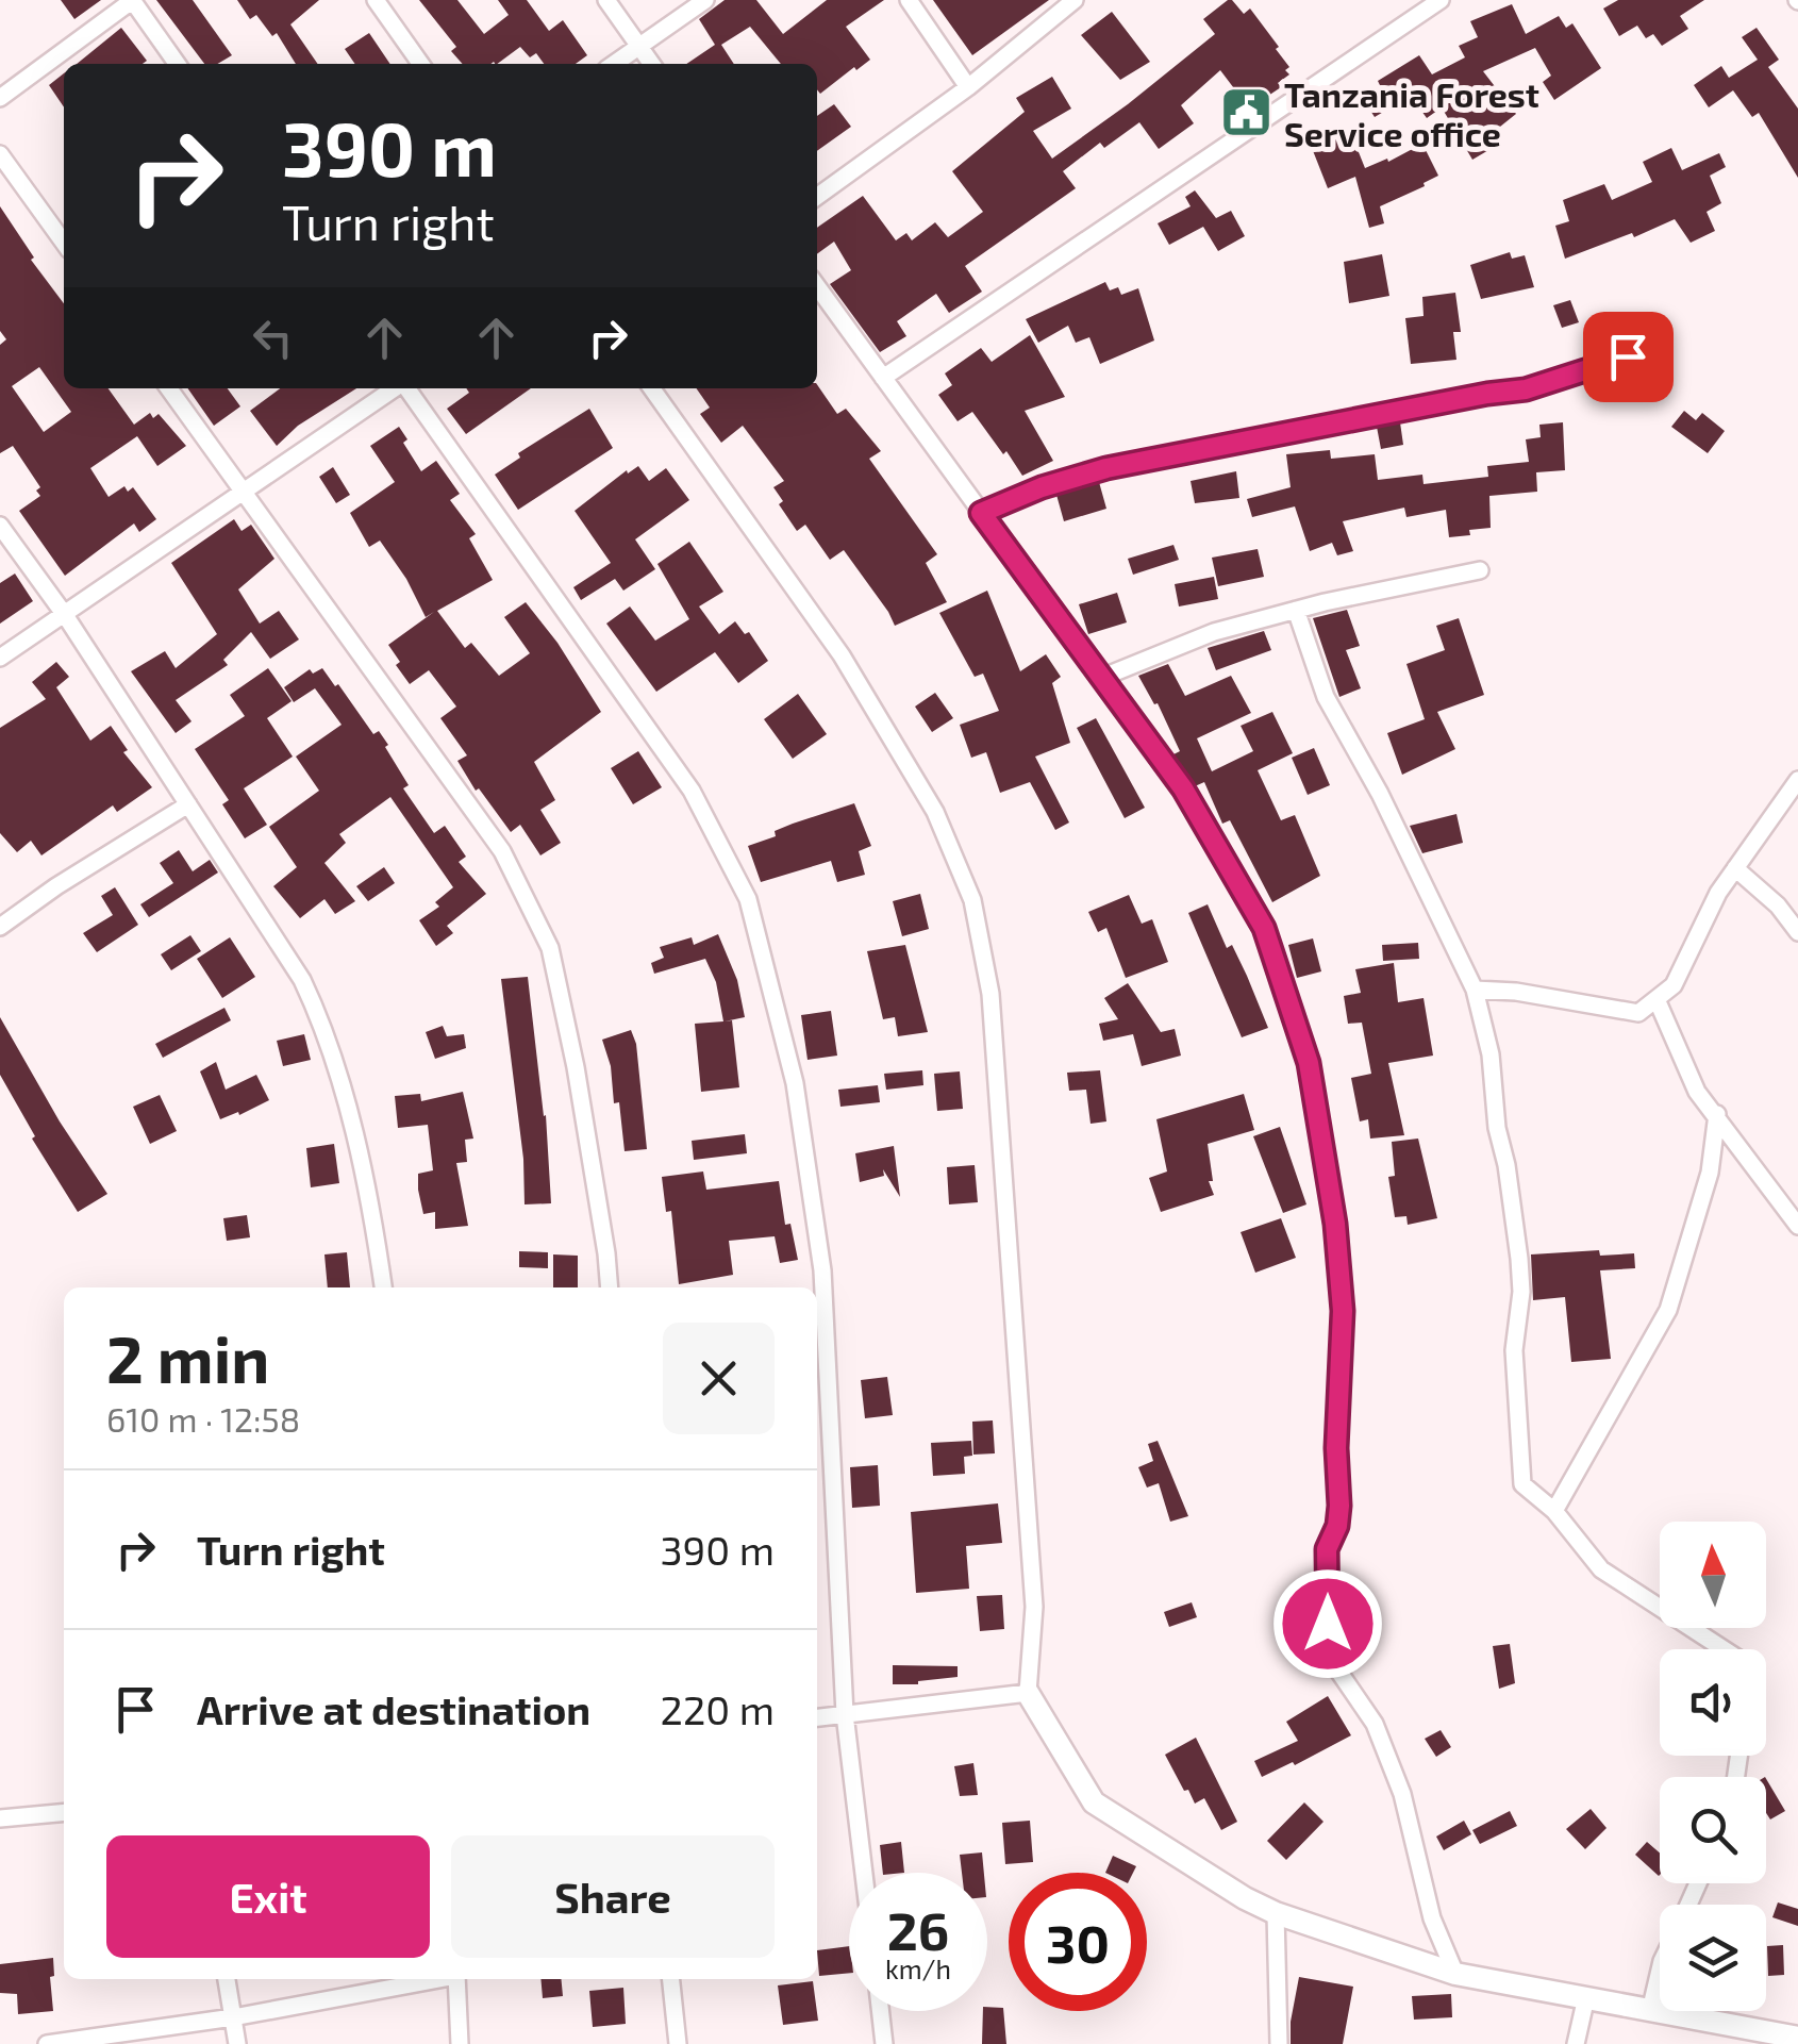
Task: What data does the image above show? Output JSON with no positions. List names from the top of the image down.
{
  "places": {
    "public building": ["Tanzania Forest Service office"]
  },
  "north": "top",
  "page": {
    "turn": ["390 m", "Turn right"],
    "heading": ["2 min", "610 m · 12:58"],
    "list": [
      {
        "name": "Turn right",
        "value": "390 m"
      },
      {
        "name": "Arrive at destination",
        "value": "220 m"
      }
    ],
    "buttons": ["Exit", "Share"],
    "speed": "26 km/h",
    "limit": "30"
  }
}
